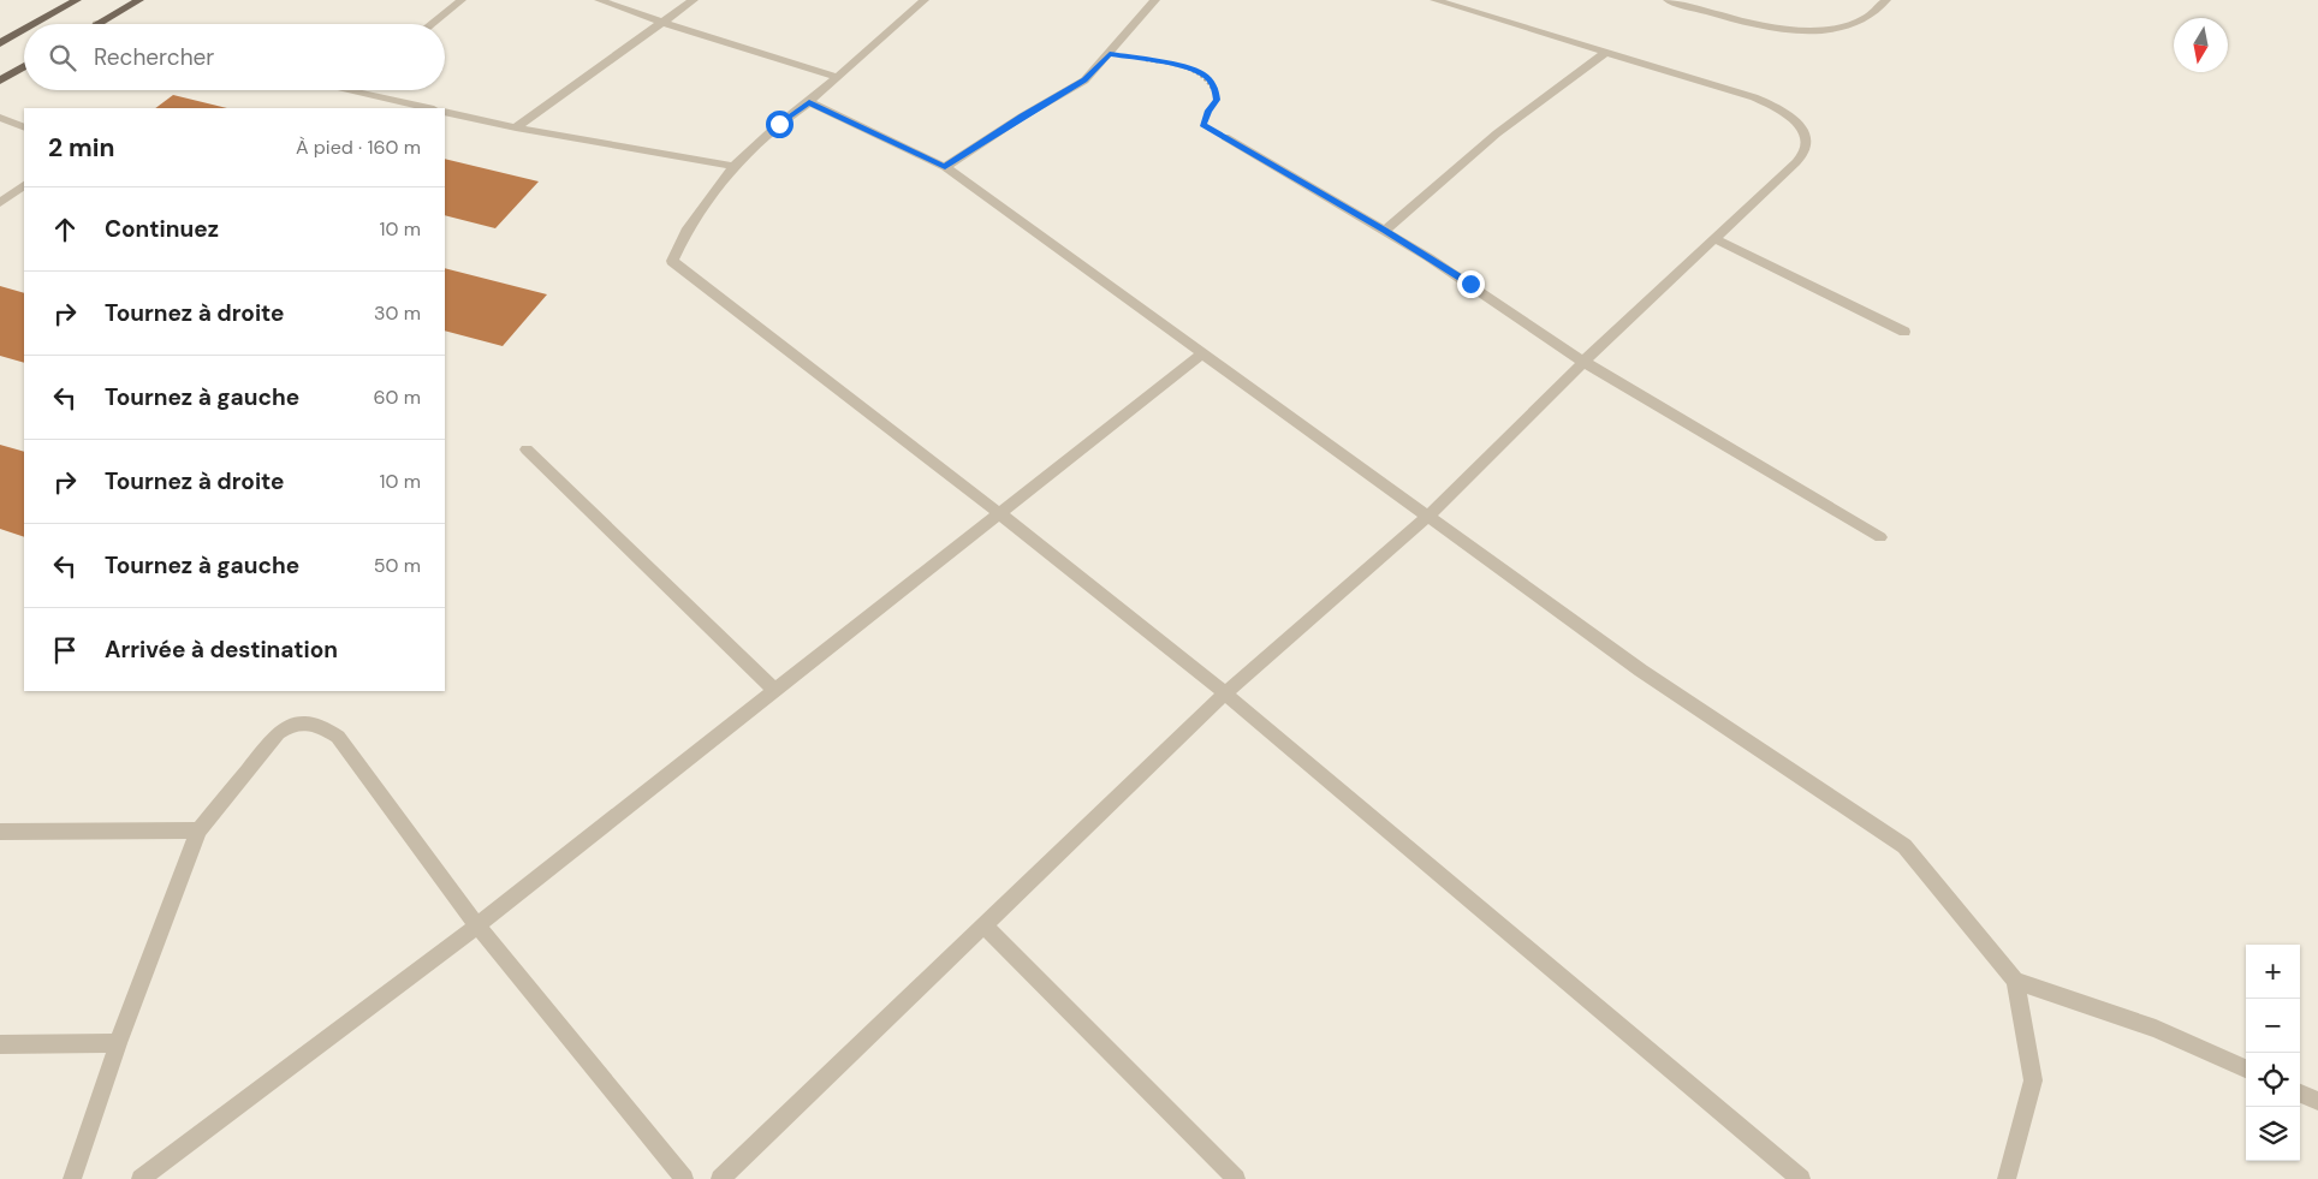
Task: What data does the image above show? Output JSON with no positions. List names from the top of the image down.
{
  "north": "bottom",
  "page": {
    "search": "Rechercher",
    "heading": ["2 min", "À pied · 160 m"],
    "list": [
      ["Continuez", "10 m"],
      ["Tournez à droite", "30 m"],
      ["Tournez à gauche", "60 m"],
      ["Tournez à droite", "10 m"],
      ["Tournez à gauche", "50 m"],
      "Arrivée à destination"
    ],
    "map_buttons": ["+", "−"]
  }
}
